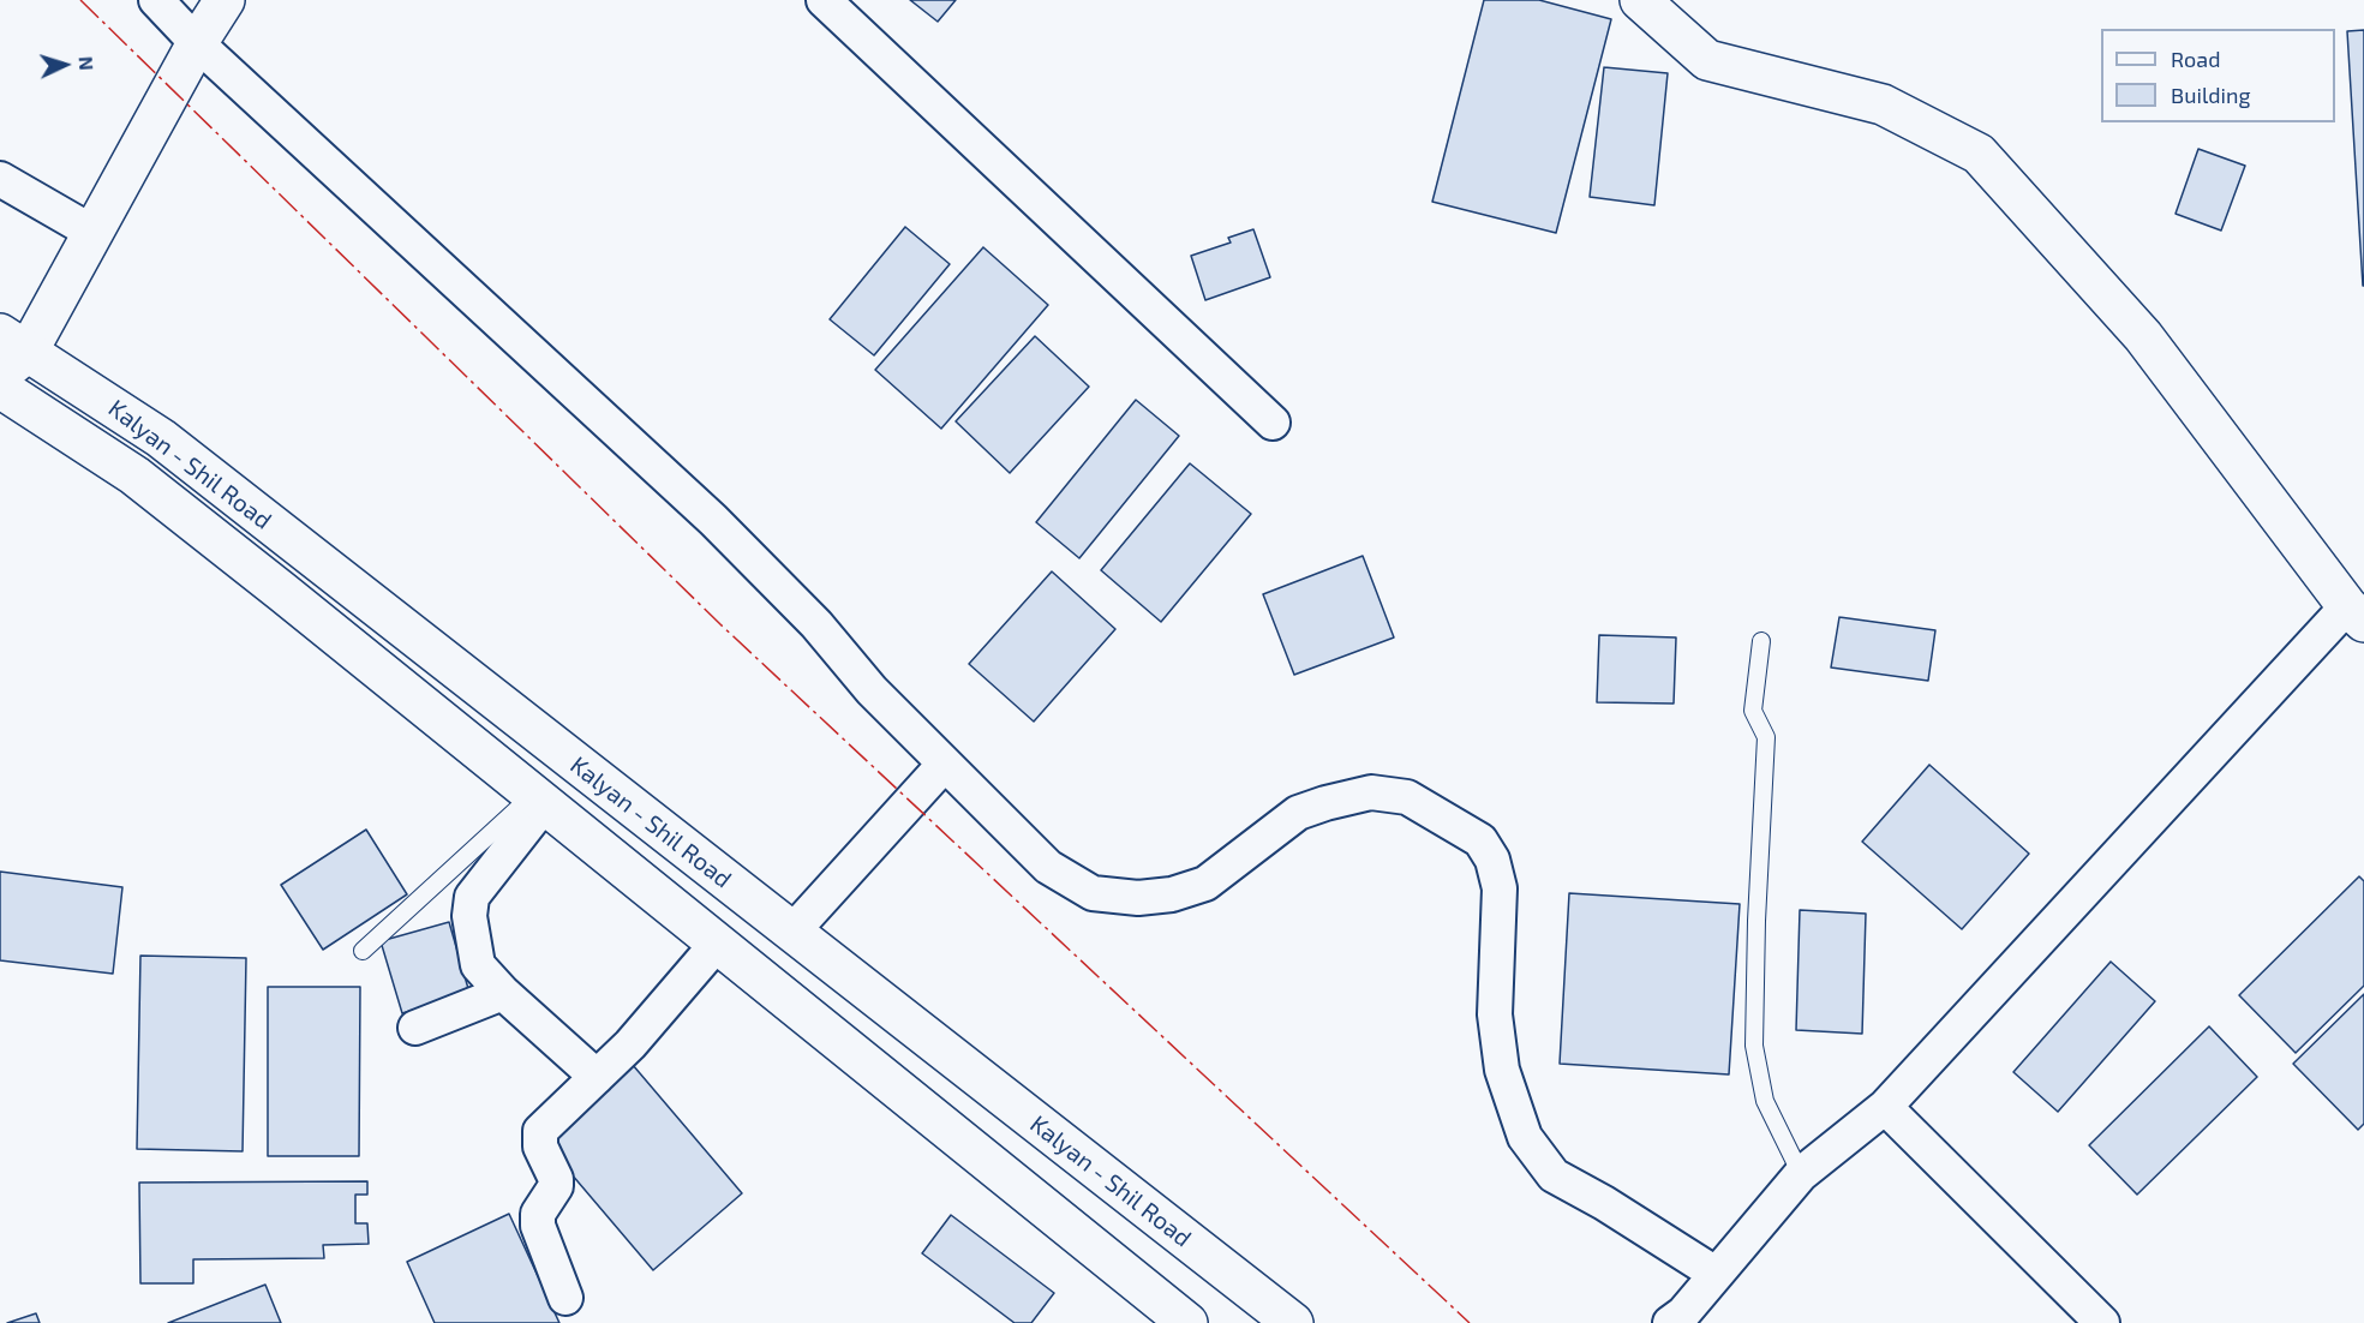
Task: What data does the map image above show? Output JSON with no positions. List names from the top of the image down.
{
  "streets": {
    "main road": ["Kalyan - Shil Road"]
  },
  "legend": ["Road", "Building"],
  "north": "right"
}
